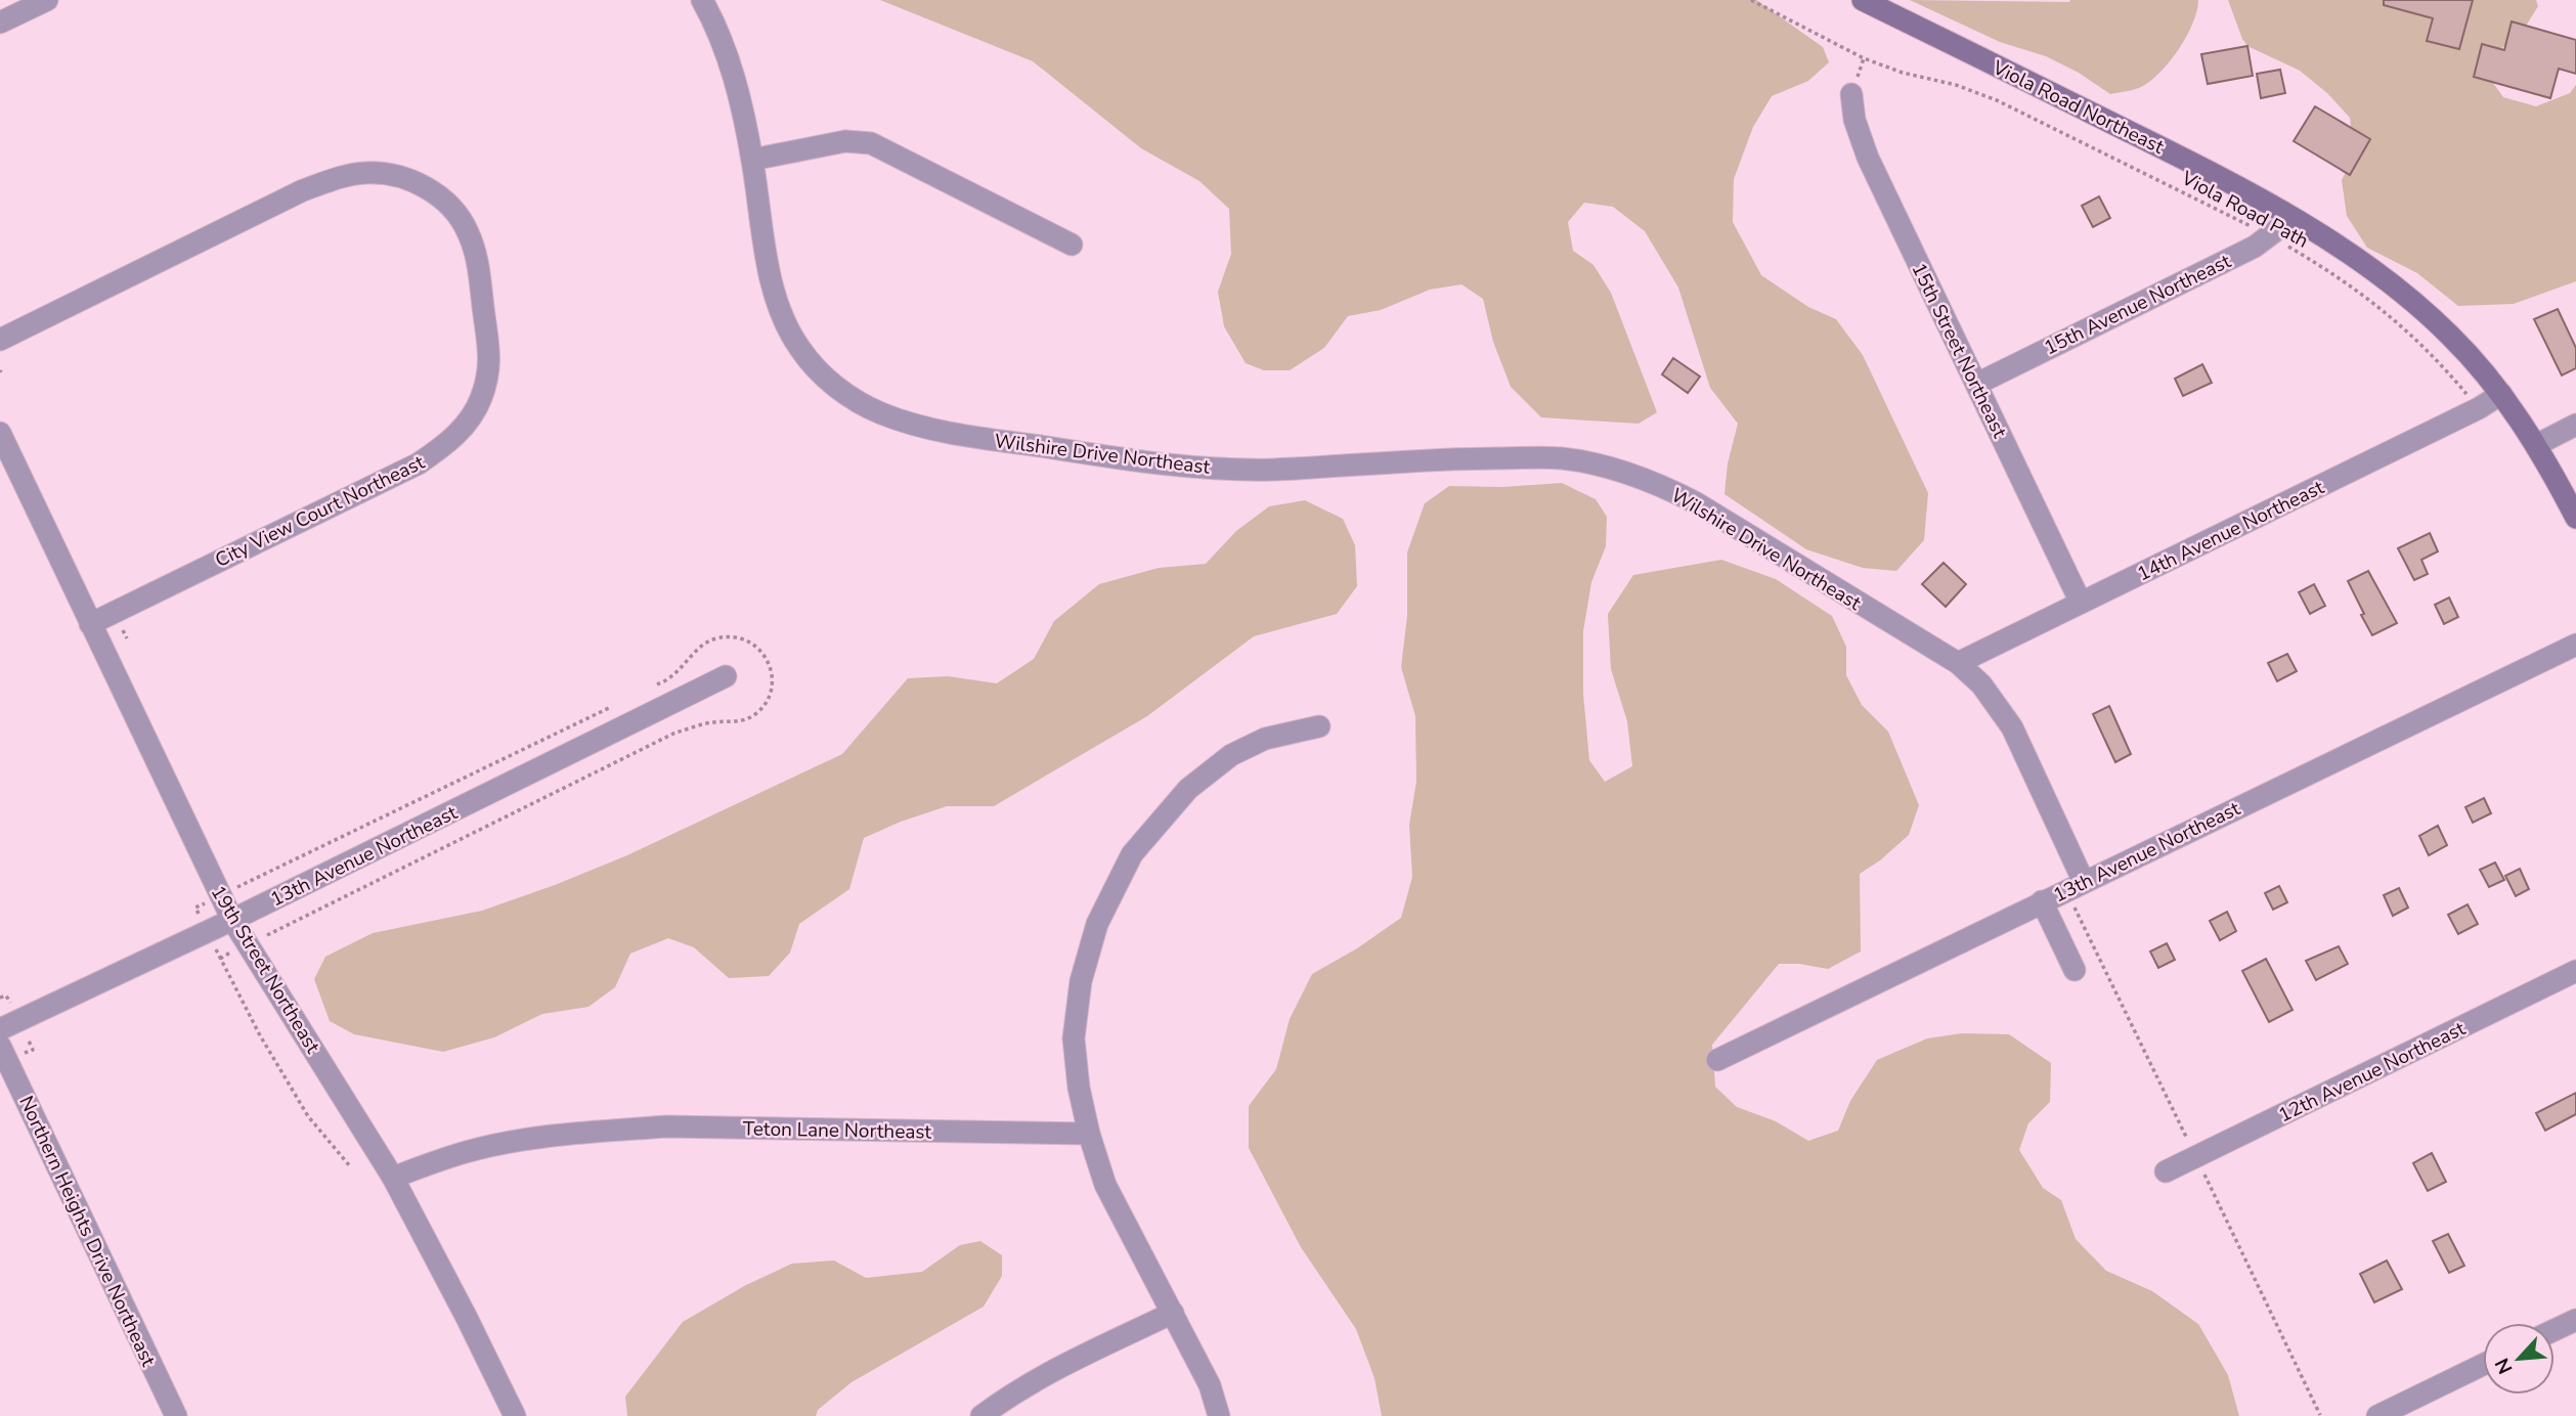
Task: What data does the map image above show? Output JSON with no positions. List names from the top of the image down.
{
  "streets": {
    "main road": ["Viola Road Northeast"],
    "street": [
      "15th Avenue Northeast",
      "15th Street Northeast",
      "Wilshire Drive Northeast",
      "City View Court Northeast",
      "14th Avenue Northeast",
      "13th Avenue Northeast",
      "19th Street Northeast",
      "12th Avenue Northeast",
      "Teton Lane Northeast",
      "Northern Heights Drive Northeast"
    ],
    "path": ["Viola Road Path"]
  },
  "crossings": [
    ["Viola Road Northeast", "15th Avenue Northeast"],
    ["Viola Road Northeast", "14th Avenue Northeast"],
    ["Viola Road Path", "15th Avenue Northeast"],
    ["15th Avenue Northeast", "15th Street Northeast"],
    ["15th Street Northeast", "14th Avenue Northeast"],
    ["Wilshire Drive Northeast", "14th Avenue Northeast"],
    ["City View Court Northeast", "19th Street Northeast"],
    ["13th Avenue Northeast", "19th Street Northeast"],
    ["19th Street Northeast", "Teton Lane Northeast"]
  ],
  "north": "bottom left"
}
